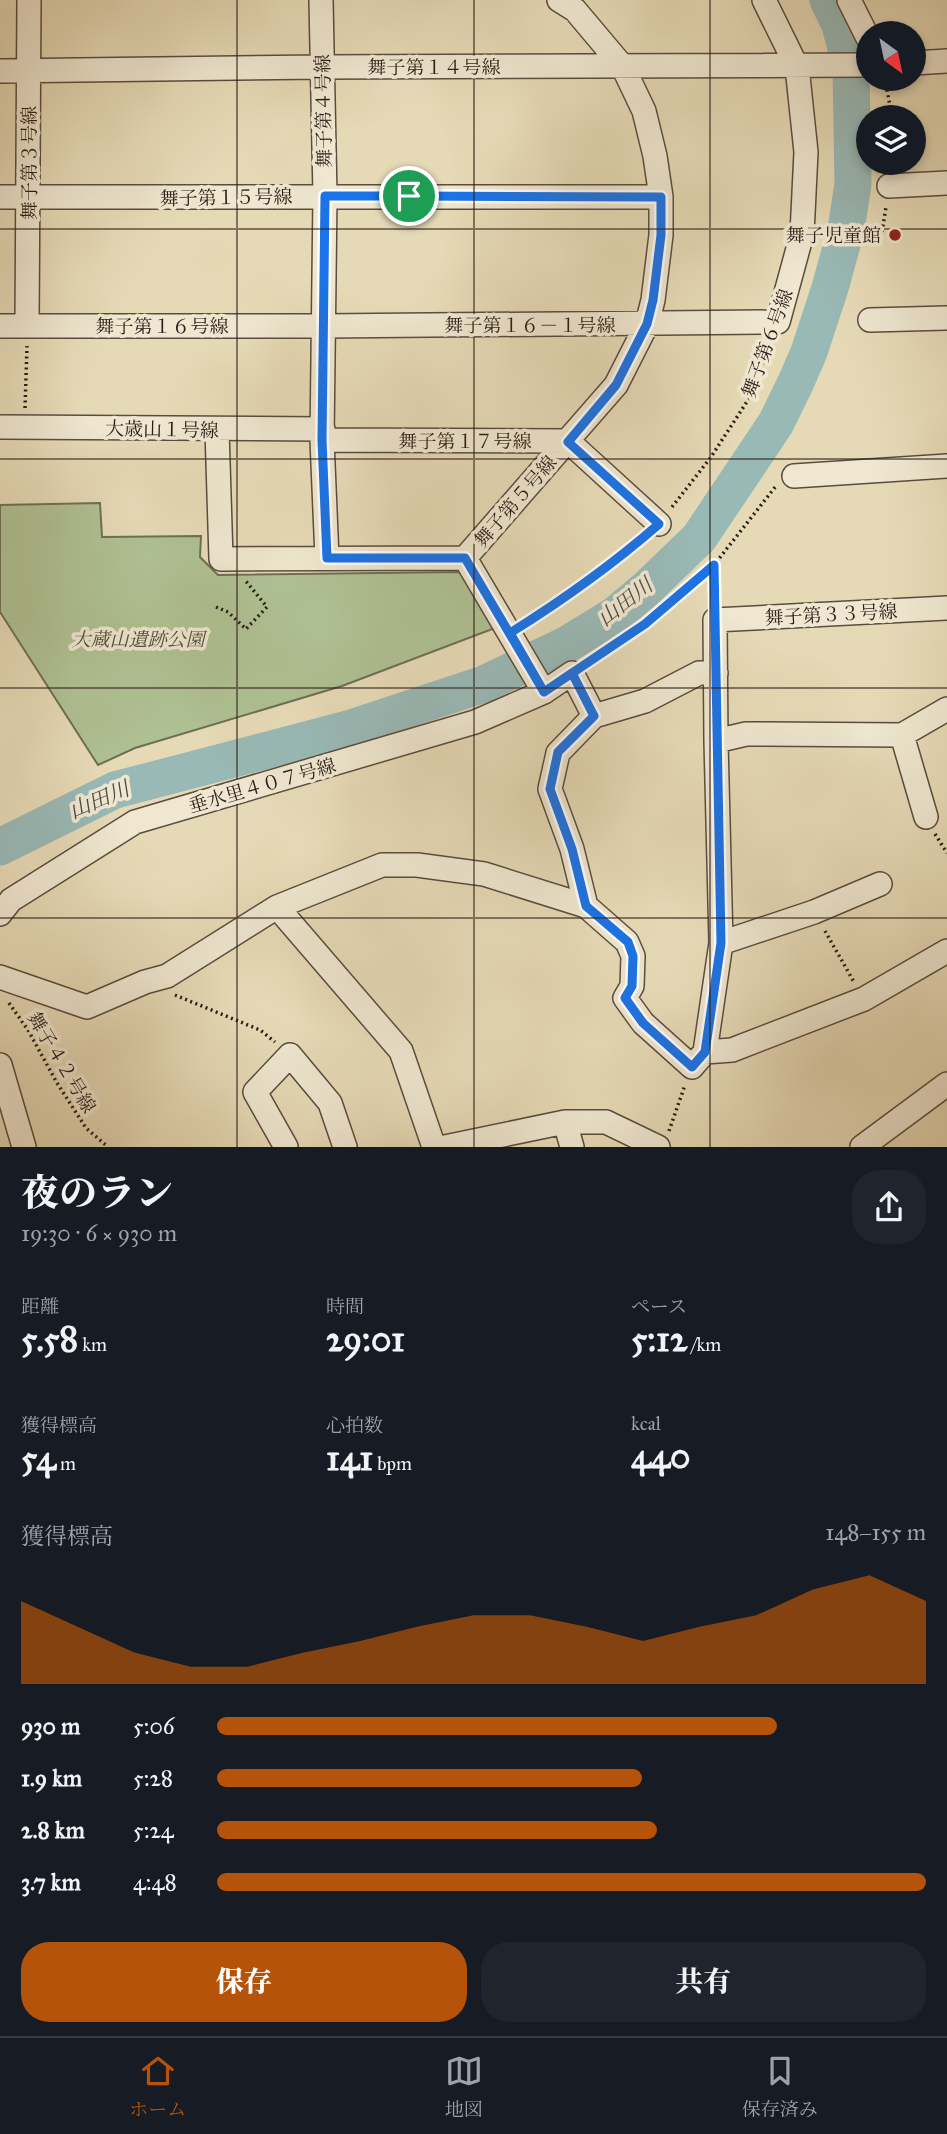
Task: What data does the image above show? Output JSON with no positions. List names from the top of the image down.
{
  "streets": {
    "street": [
      "舞子第１４号線",
      "舞子第４号線",
      "舞子第３号線",
      "舞子第１５号線",
      "舞子第１６－１号線",
      "舞子第１６号線",
      "舞子第６号線",
      "大歳山１号線",
      "舞子第１７号線",
      "舞子第５号線",
      "舞子第３３号線",
      "垂水里４０７号線"
    ],
    "path": ["舞子４２号線"]
  },
  "crossings": [
    ["舞子第１４号線", "舞子第４号線"],
    ["舞子第１４号線", "舞子第３号線"],
    ["舞子第１４号線", "舞子第６号線"],
    ["舞子第１４号線", "舞子第５号線"],
    ["舞子第４号線", "舞子第１５号線"],
    ["舞子第４号線", "舞子第１６－１号線"],
    ["舞子第４号線", "舞子第１６号線"],
    ["舞子第４号線", "大歳山１号線"],
    ["舞子第４号線", "舞子第１７号線"],
    ["舞子第３号線", "舞子第１５号線"],
    ["舞子第３号線", "舞子第１６号線"],
    ["舞子第１５号線", "舞子第５号線"],
    ["舞子第１６－１号線", "舞子第１６号線"],
    ["舞子第１６－１号線", "舞子第６号線"],
    ["舞子第１６－１号線", "舞子第５号線"],
    ["大歳山１号線", "舞子第１７号線"],
    ["舞子第１７号線", "舞子第５号線"]
  ],
  "water": ["山田川"],
  "parks": ["大蔵山遺跡公園"],
  "places": ["舞子児童館"],
  "north": "bottom right",
  "page": {
    "heading": ["夜のラン", "19:30 · 6 × 930 m"],
    "stats": [
      ["距離", "5.58 km"],
      ["時間", "29:01"],
      ["ペース", "5:12 /km"],
      ["獲得標高", "54 m"],
      ["心拍数", "141 bpm"],
      ["kcal", "440"]
    ],
    "chart": ["獲得標高", "148–155 m"],
    "list": [
      {
        "name": "930 m",
        "note": "5:06"
      },
      {
        "name": "1.9 km",
        "note": "5:28"
      },
      {
        "name": "2.8 km",
        "note": "5:24"
      },
      {
        "name": "3.7 km",
        "note": "4:48"
      }
    ],
    "buttons": ["保存", "共有"],
    "tabs": ["ホーム", "地図", "保存済み"]
  }
}
